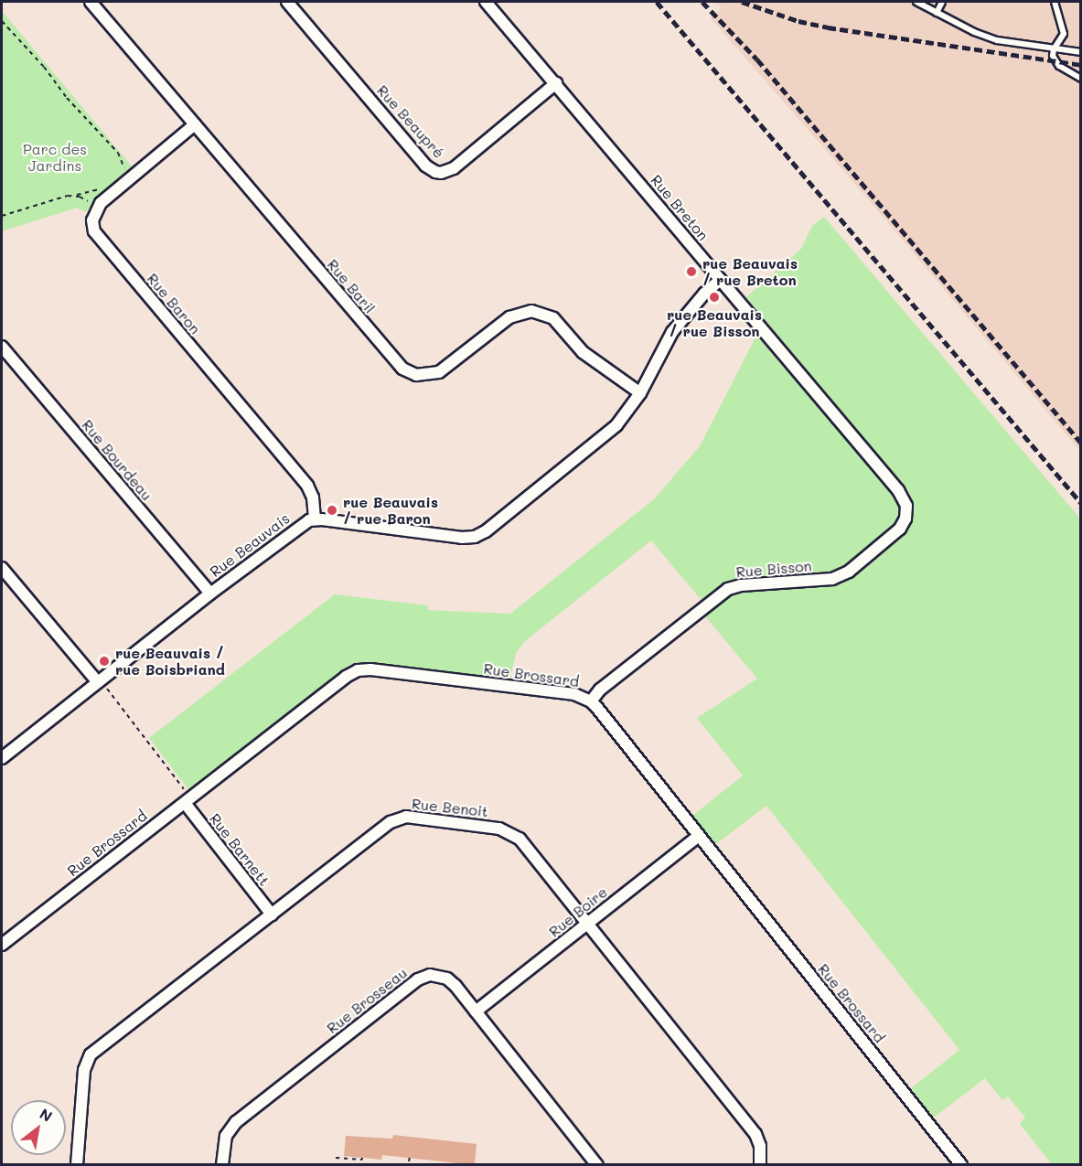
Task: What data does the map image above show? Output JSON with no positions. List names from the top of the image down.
{
  "streets": {
    "street": [
      "Rue Beaupré",
      "Rue Breton",
      "Rue Baril",
      "Rue Baron",
      "Rue Bourdeau",
      "Rue Beauvais",
      "Rue Bisson",
      "Rue Brossard",
      "Rue Benoit",
      "Rue Barnett",
      "Rue Boire",
      "Rue Brosseau"
    ]
  },
  "crossings": [
    ["Rue Beaupré", "Rue Breton"],
    ["Rue Breton", "Rue Beauvais"],
    ["Rue Breton", "Rue Bisson"],
    ["Rue Baril", "Rue Baron"],
    ["Rue Baril", "Rue Beauvais"],
    ["Rue Baron", "Rue Beauvais"],
    ["Rue Bourdeau", "Rue Beauvais"],
    ["Rue Bisson", "Rue Brossard"],
    ["Rue Brossard", "Rue Barnett"],
    ["Rue Brossard", "Rue Boire"],
    ["Rue Benoit", "Rue Barnett"],
    ["Rue Benoit", "Rue Boire"],
    ["Rue Boire", "Rue Brosseau"]
  ],
  "parks": ["Parc des Jardins"],
  "places": [
    "rue Beauvais / rue Breton",
    "rue Beauvais / rue Bisson",
    "rue Beauvais / rue Baron",
    "rue Beauvais / rue Boisbriand"
  ],
  "north": "top right"
}
